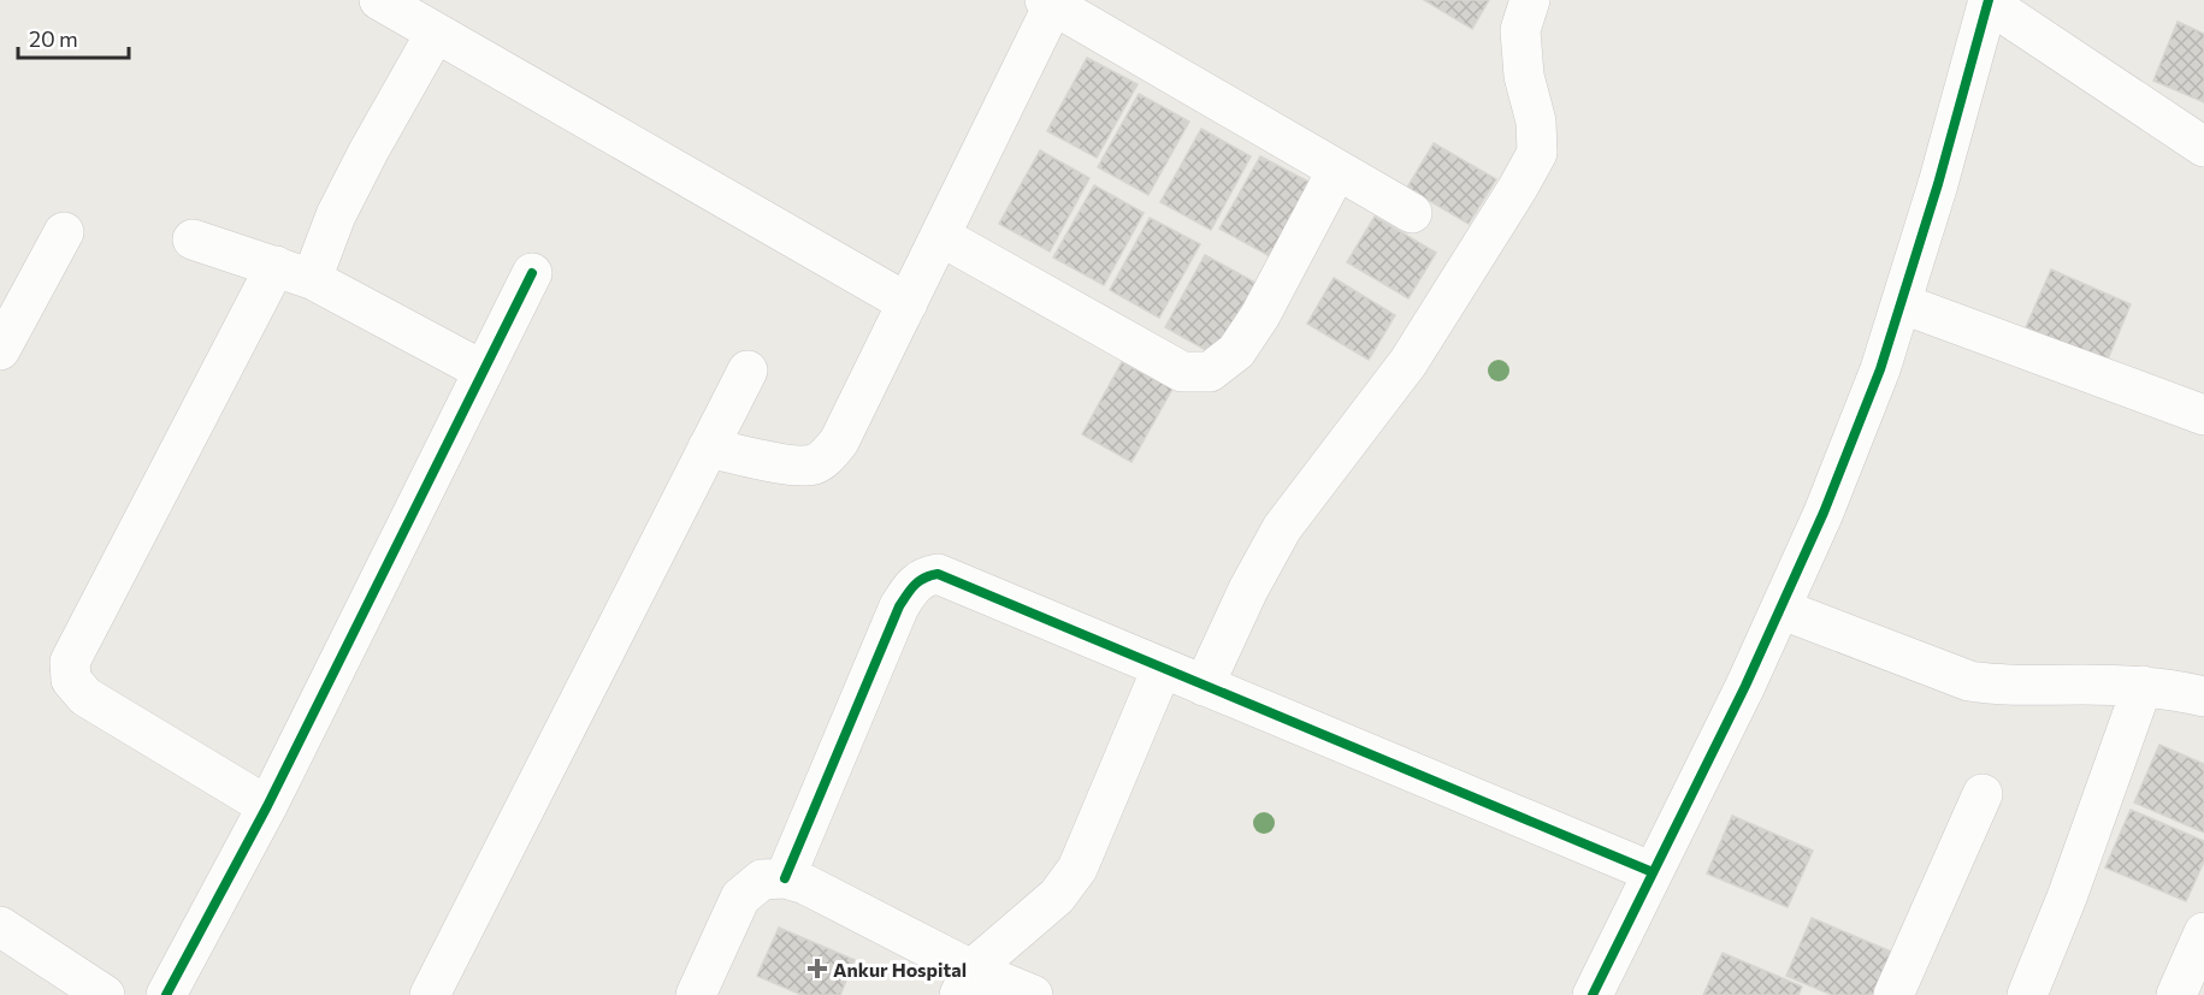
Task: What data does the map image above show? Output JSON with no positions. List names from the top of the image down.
{
  "places": {
    "health": ["Ankur Hospital"]
  },
  "scale_bar": "20 m"
}
